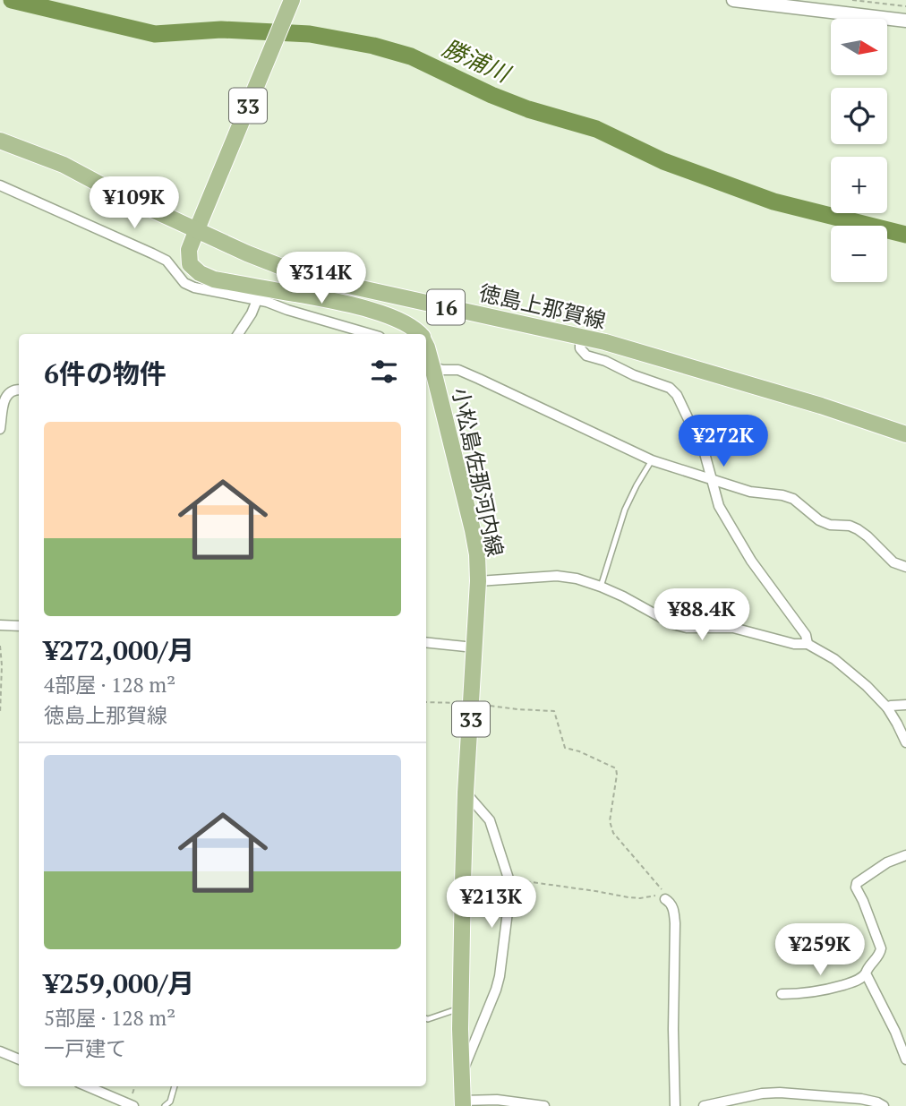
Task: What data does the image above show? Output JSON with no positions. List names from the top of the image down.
{
  "streets": {
    "main road": [
      "33",
      "徳島上那賀線",
      "16",
      "小松島佐那河内線"
    ]
  },
  "crossings": [
    ["33", "徳島上那賀線"]
  ],
  "water": ["勝浦川"],
  "north": "right",
  "page": {
    "map_buttons": ["+", "−"],
    "price": [
      "¥109K",
      "¥314K",
      "¥272K",
      "¥88.4K",
      "¥213K",
      "¥259K"
    ],
    "heading": "6件の物件",
    "list": [
      {
        "name": "¥272,000/月",
        "note": "4部屋 · 128 m² · 徳島上那賀線"
      },
      {
        "name": "¥259,000/月",
        "note": "5部屋 · 128 m² · 一戸建て"
      }
    ]
  }
}
